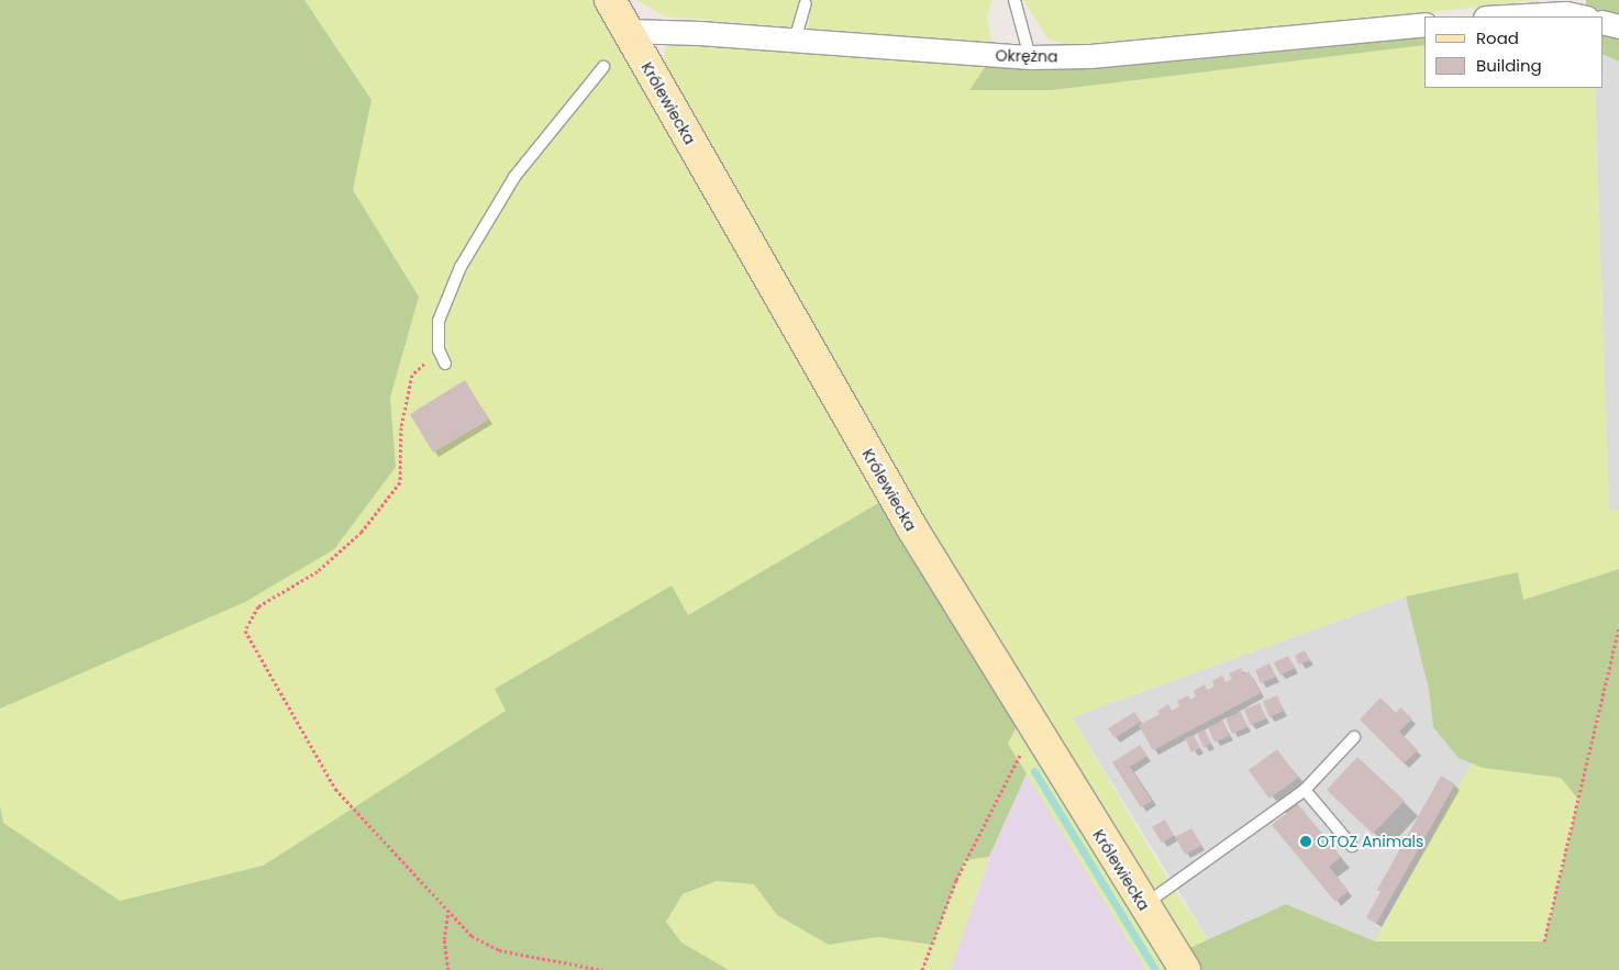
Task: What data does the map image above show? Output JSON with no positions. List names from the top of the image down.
{
  "streets": {
    "main road": ["Królewiecka"],
    "street": ["Okrężna"]
  },
  "crossings": [
    ["Okrężna", "Królewiecka"]
  ],
  "places": ["OTOZ Animals"],
  "legend": ["Road", "Building"]
}
